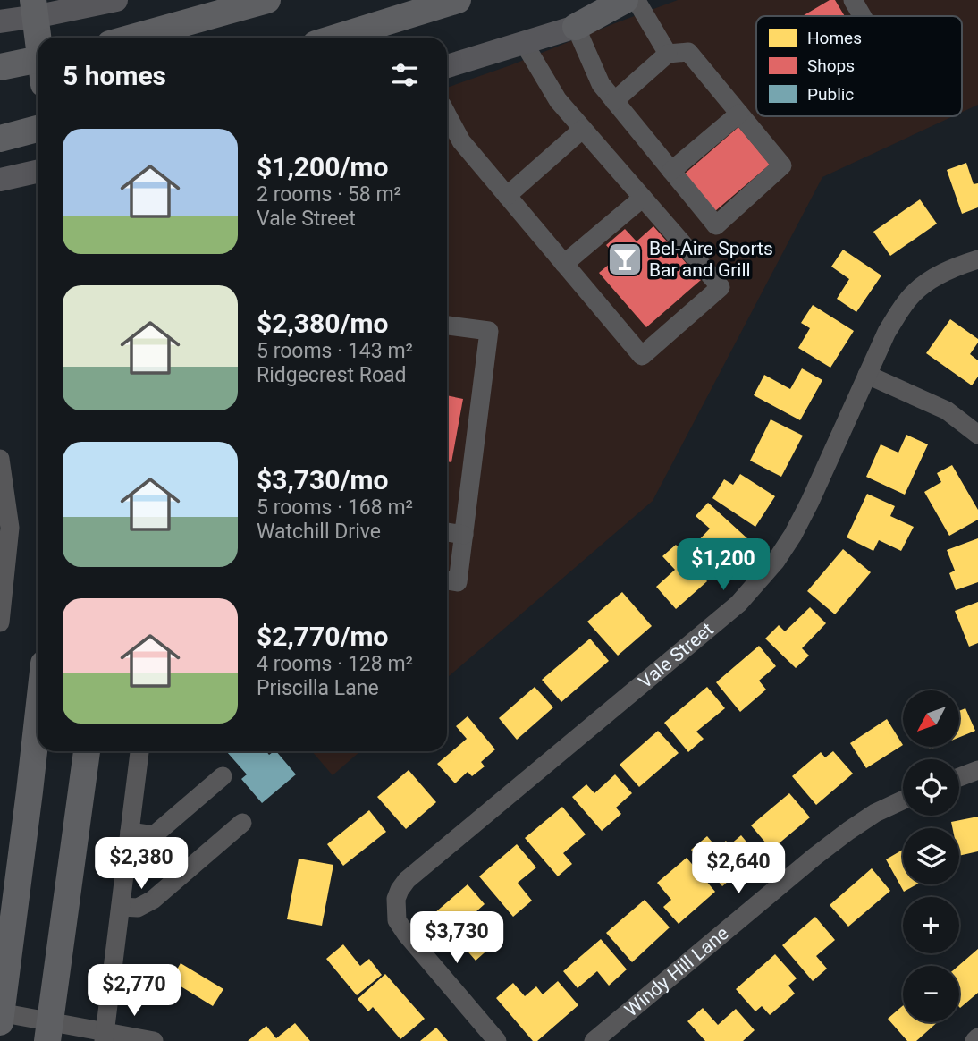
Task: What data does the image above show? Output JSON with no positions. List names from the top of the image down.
{
  "streets": {
    "street": ["Vale Street", "Windy Hill Lane"]
  },
  "places": {
    "bar": ["Bel-Aire Sports Bar and Grill"]
  },
  "legend": ["Homes", "Shops", "Public"],
  "north": "bottom left",
  "page": {
    "heading": "5 homes",
    "list": [
      {
        "name": "$1,200/mo",
        "note": "2 rooms · 58 m² · Vale Street"
      },
      {
        "name": "$2,380/mo",
        "note": "5 rooms · 143 m² · Ridgecrest Road"
      },
      {
        "name": "$3,730/mo",
        "note": "5 rooms · 168 m² · Watchill Drive"
      },
      {
        "name": "$2,770/mo",
        "note": "4 rooms · 128 m² · Priscilla Lane"
      }
    ],
    "price": [
      "$1,200",
      "$2,380",
      "$2,640",
      "$3,730",
      "$2,770"
    ],
    "map_buttons": ["+", "−"]
  }
}
